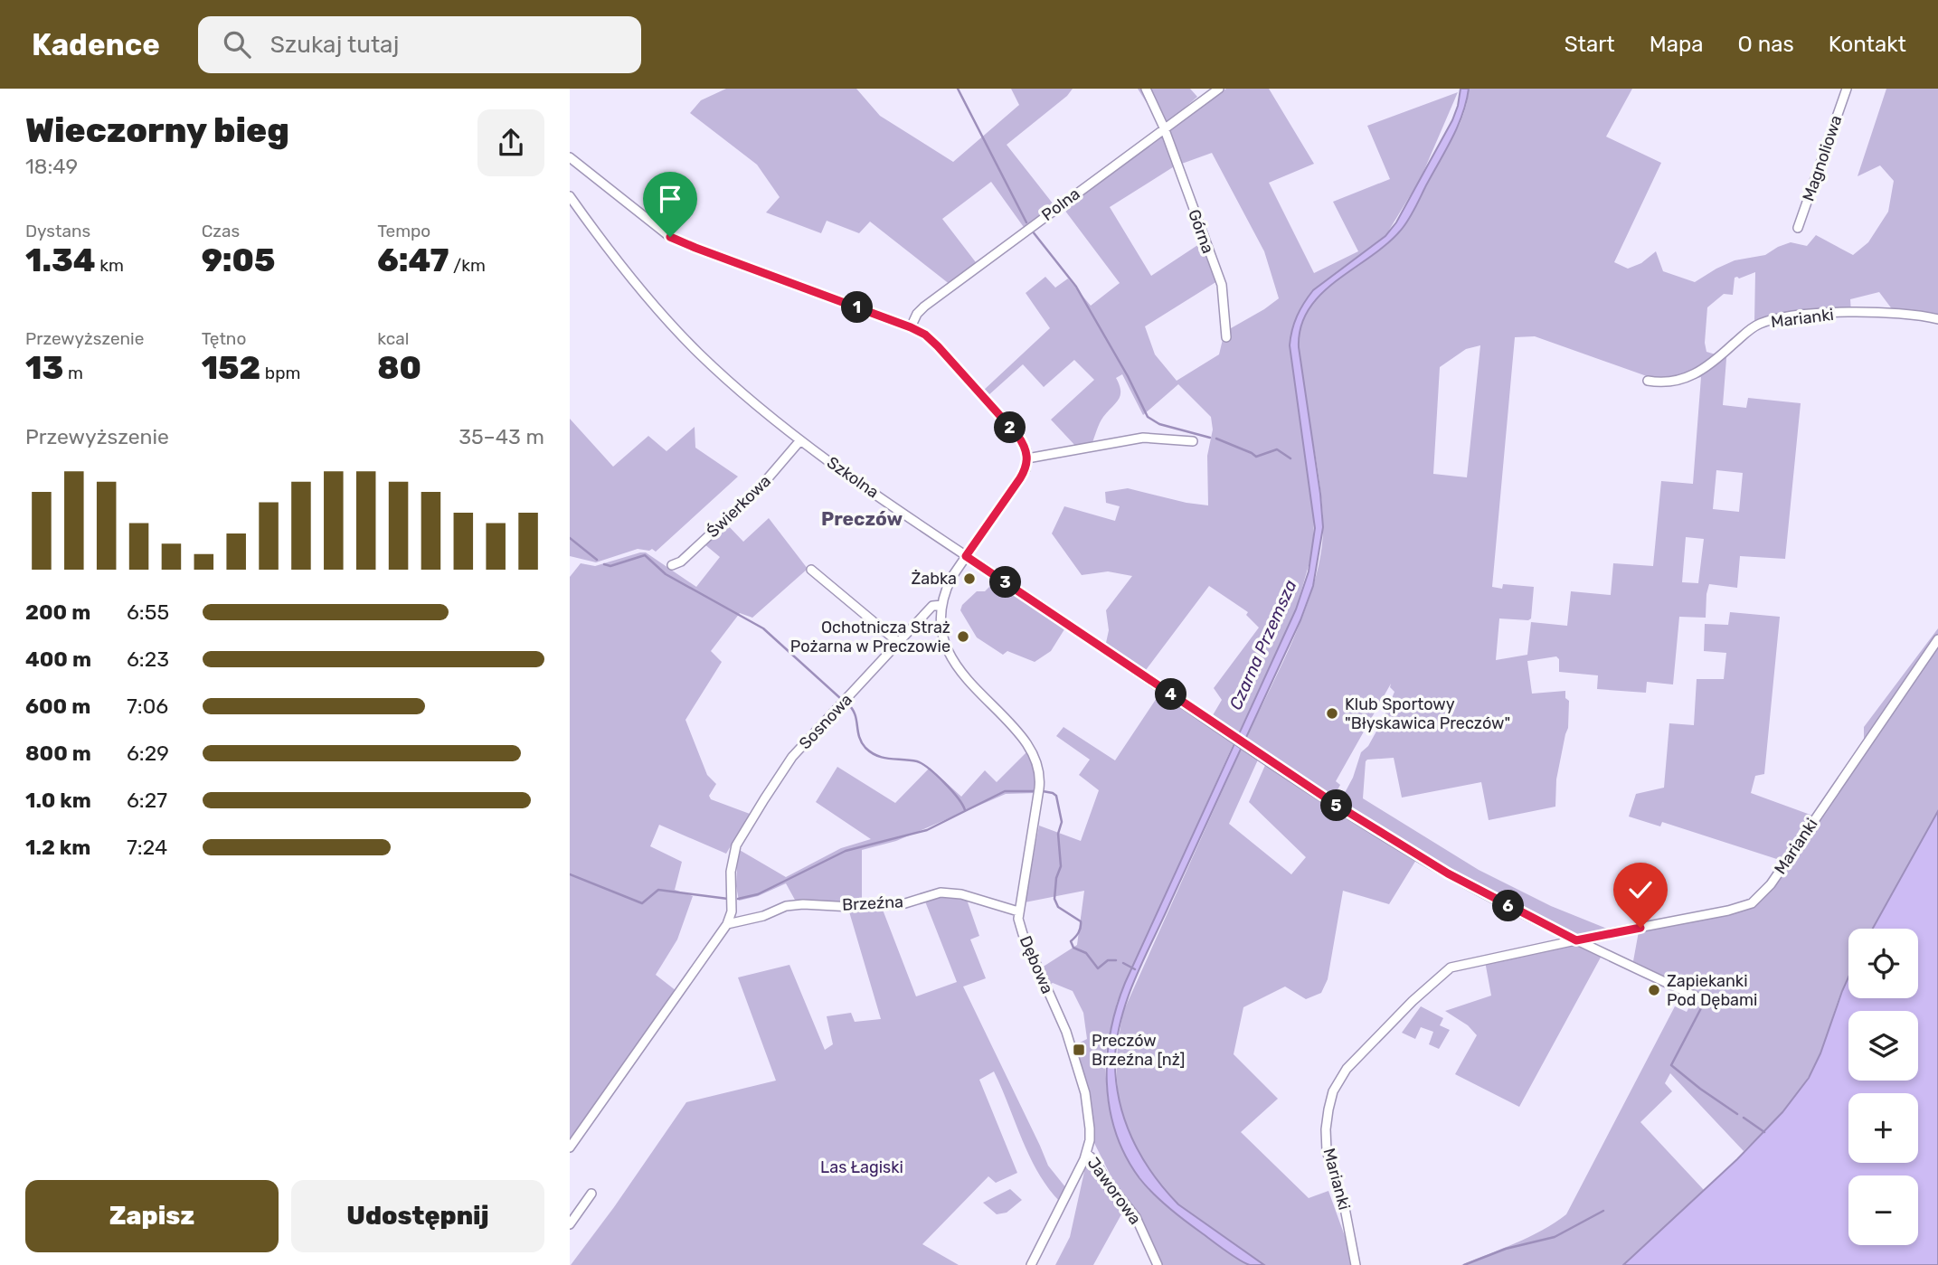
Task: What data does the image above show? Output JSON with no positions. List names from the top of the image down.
{
  "streets": {
    "street": [
      "Magnoliowa",
      "Polna",
      "Górna",
      "Marianki",
      "Szkolna",
      "Świerkowa",
      "Sosnowa",
      "Brzeźna",
      "Dębowa",
      "Jaworowa"
    ]
  },
  "crossings": [
    ["Polna", "Górna"],
    ["Szkolna", "Świerkowa"],
    ["Sosnowa", "Brzeźna"],
    ["Sosnowa", "Dębowa"],
    ["Brzeźna", "Dębowa"],
    ["Dębowa", "Jaworowa"]
  ],
  "districts": ["Preczów"],
  "water": ["Czarna Przemsza"],
  "parks": ["Las Łagiski"],
  "places": {
    "other": [
      "Żabka",
      "Ochotnicza Straż Pożarna w Preczowie",
      "Klub Sportowy \"Błyskawica Preczów\"",
      "Zapiekanki Pod Dębami"
    ],
    "transit": ["Preczów Brzeźna [nż]"]
  },
  "page": {
    "header": "Kadence",
    "search": "Szukaj tutaj",
    "nav": [
      "Start",
      "Mapa",
      "O nas",
      "Kontakt"
    ],
    "heading": ["Wieczorny bieg", "18:49"],
    "stats": [
      ["Dystans", "1.34 km"],
      ["Czas", "9:05"],
      ["Tempo", "6:47 /km"],
      ["Przewyższenie", "13 m"],
      ["Tętno", "152 bpm"],
      ["kcal", "80"]
    ],
    "pins": [
      "1",
      "2",
      "3",
      "4",
      "5",
      "6"
    ],
    "chart": ["Przewyższenie", "35–43 m"],
    "list": [
      {
        "name": "200 m",
        "note": "6:55"
      },
      {
        "name": "400 m",
        "note": "6:23"
      },
      {
        "name": "600 m",
        "note": "7:06"
      },
      {
        "name": "800 m",
        "note": "6:29"
      },
      {
        "name": "1.0 km",
        "note": "6:27"
      },
      {
        "name": "1.2 km",
        "note": "7:24"
      }
    ],
    "map_buttons": ["+", "−"],
    "buttons": ["Zapisz", "Udostępnij"]
  }
}
